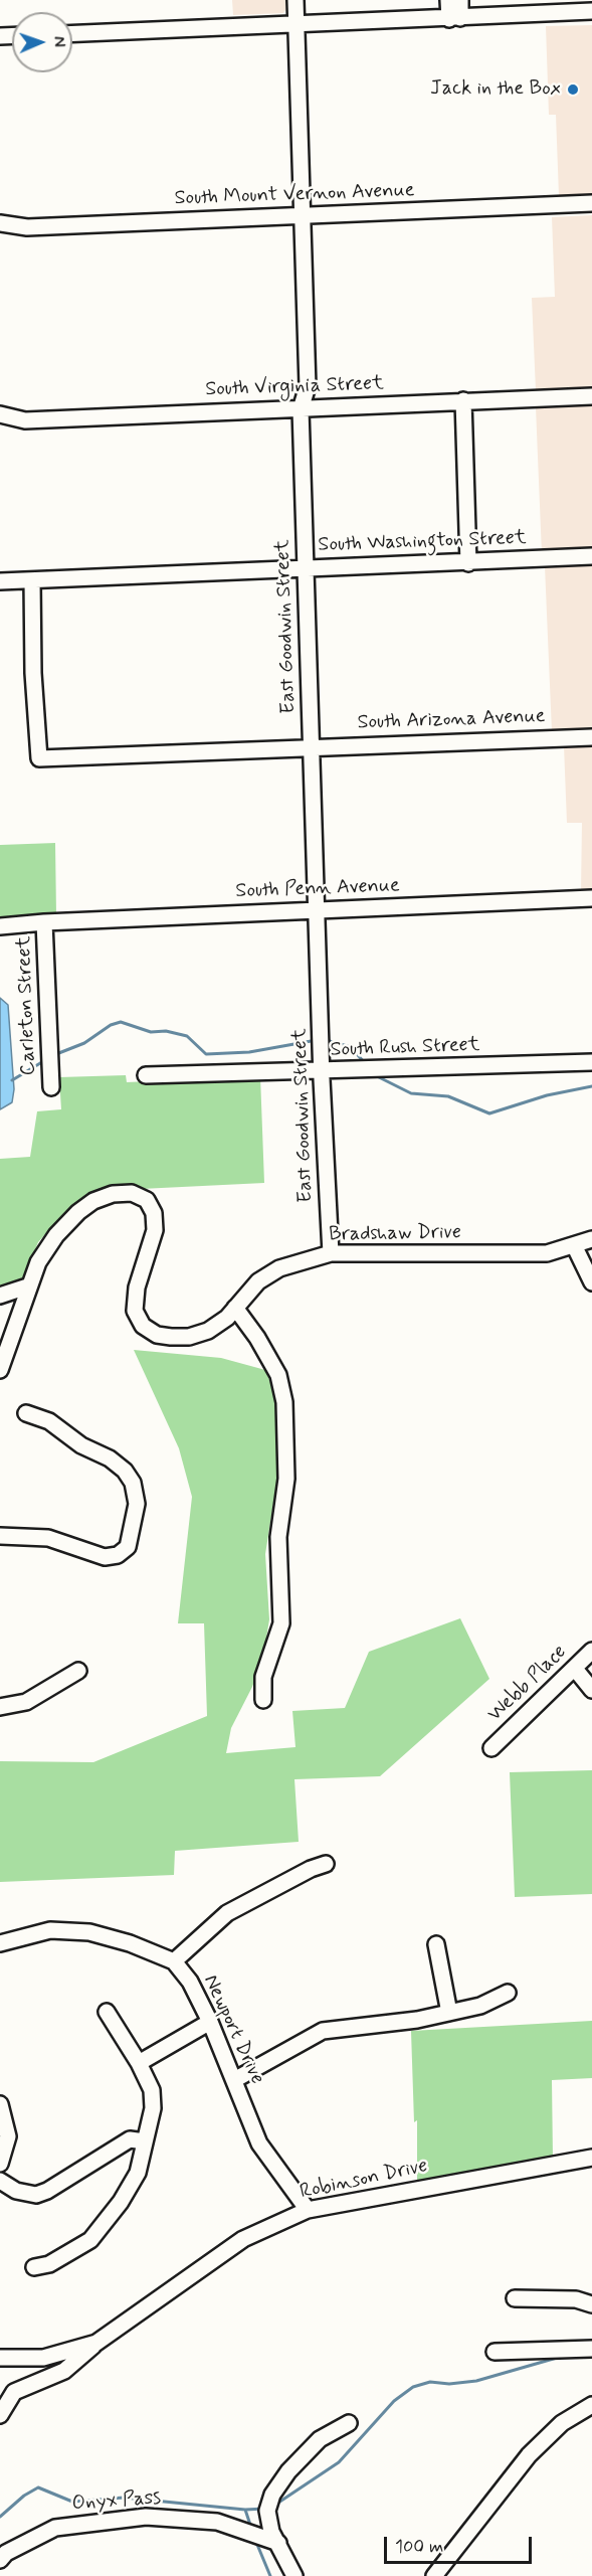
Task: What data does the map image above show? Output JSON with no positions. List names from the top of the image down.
{
  "streets": {
    "street": [
      "South Mount Vernon Avenue",
      "South Virginia Street",
      "South Washington Street",
      "East Goodwin Street",
      "South Arizona Avenue",
      "South Penn Avenue",
      "Carleton Street",
      "South Rush Street",
      "Bradshaw Drive",
      "Webb Place",
      "Newport Drive",
      "Robinson Drive",
      "Onyx Pass"
    ]
  },
  "crossings": [
    ["South Mount Vernon Avenue", "East Goodwin Street"],
    ["South Virginia Street", "East Goodwin Street"],
    ["South Washington Street", "East Goodwin Street"],
    ["South Washington Street", "South Arizona Avenue"],
    ["East Goodwin Street", "South Arizona Avenue"],
    ["East Goodwin Street", "South Penn Avenue"],
    ["East Goodwin Street", "South Rush Street"],
    ["East Goodwin Street", "Bradshaw Drive"],
    ["South Penn Avenue", "Carleton Street"],
    ["Newport Drive", "Robinson Drive"]
  ],
  "places": ["Jack in the Box"],
  "scale_bar": "100 m",
  "north": "right"
}
